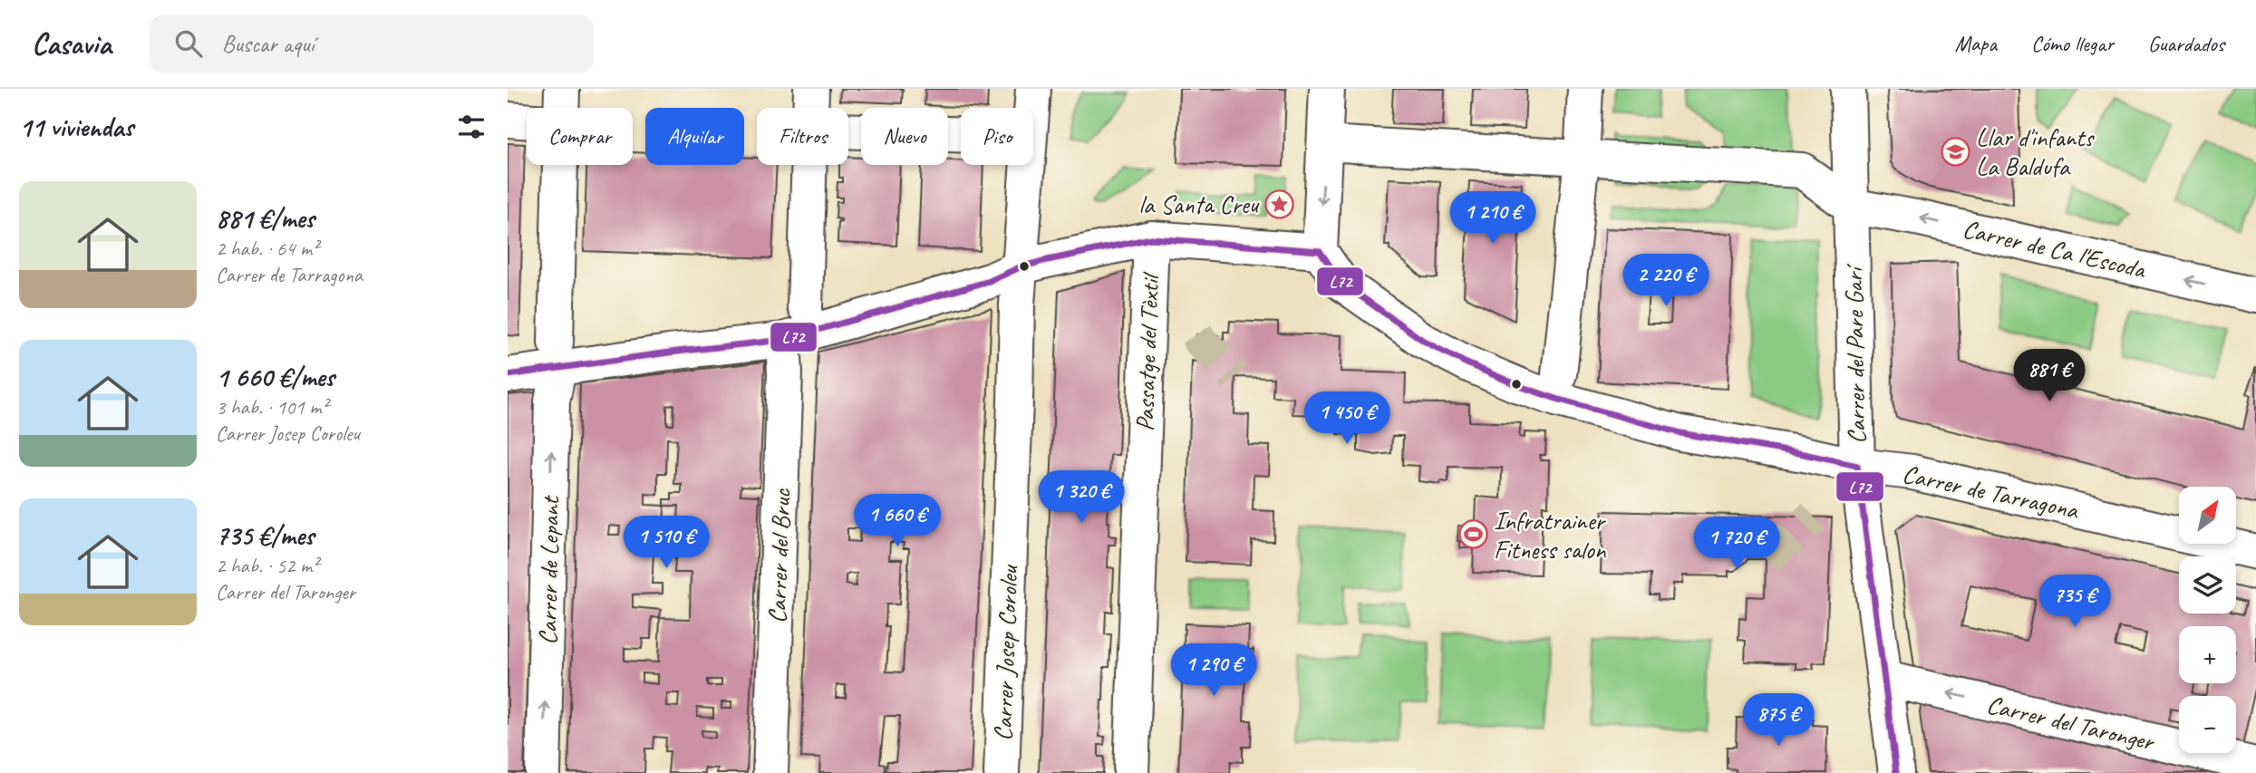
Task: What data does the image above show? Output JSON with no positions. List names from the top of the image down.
{
  "streets": {
    "street": [
      "Carrer de Ca l'Escoda",
      "Passatge del Tèxtil",
      "Carrer del Pare Garí",
      "Carrer de Tarragona",
      "Carrer del Bruc",
      "Carrer de Lepant",
      "Carrer Josep Coroleu",
      "Carrer del Taronger"
    ]
  },
  "crossings": [
    ["Carrer de Ca l'Escoda", "Carrer del Pare Garí"],
    ["Carrer del Pare Garí", "Carrer de Tarragona"],
    ["Carrer del Pare Garí", "Carrer del Taronger"]
  ],
  "one_way": ["Carrer de Ca l'Escoda", "Carrer de Lepant", "Carrer del Taronger"],
  "places": {
    "school or university": ["Llar d'infants La Baldufa"],
    "place": ["la Santa Creu"],
    "sports": ["Infratrainer Fitness salon"]
  },
  "lines": ["transit line L72"],
  "north": "top right",
  "page": {
    "header": "Casavia",
    "search": "Buscar aquí",
    "nav": ["Mapa", "Cómo llegar", "Guardados"],
    "heading": "11 viviendas",
    "chip": [
      "Comprar",
      "Alquilar",
      "Filtros",
      "Nuevo",
      "Piso"
    ],
    "list": [
      {
        "name": "881 €/mes",
        "note": "2 hab. · 64 m² · Carrer de Tarragona"
      },
      {
        "name": "1 660 €/mes",
        "note": "3 hab. · 101 m² · Carrer Josep Coroleu"
      },
      {
        "name": "735 €/mes",
        "note": "2 hab. · 52 m² · Carrer del Taronger"
      }
    ],
    "price": [
      "1 210 €",
      "2 220 €",
      "881 €",
      "1 450 €",
      "1 320 €",
      "1 660 €",
      "1 510 €",
      "1 720 €",
      "735 €",
      "1 290 €",
      "875 €"
    ],
    "map_buttons": ["+", "−"]
  }
}
